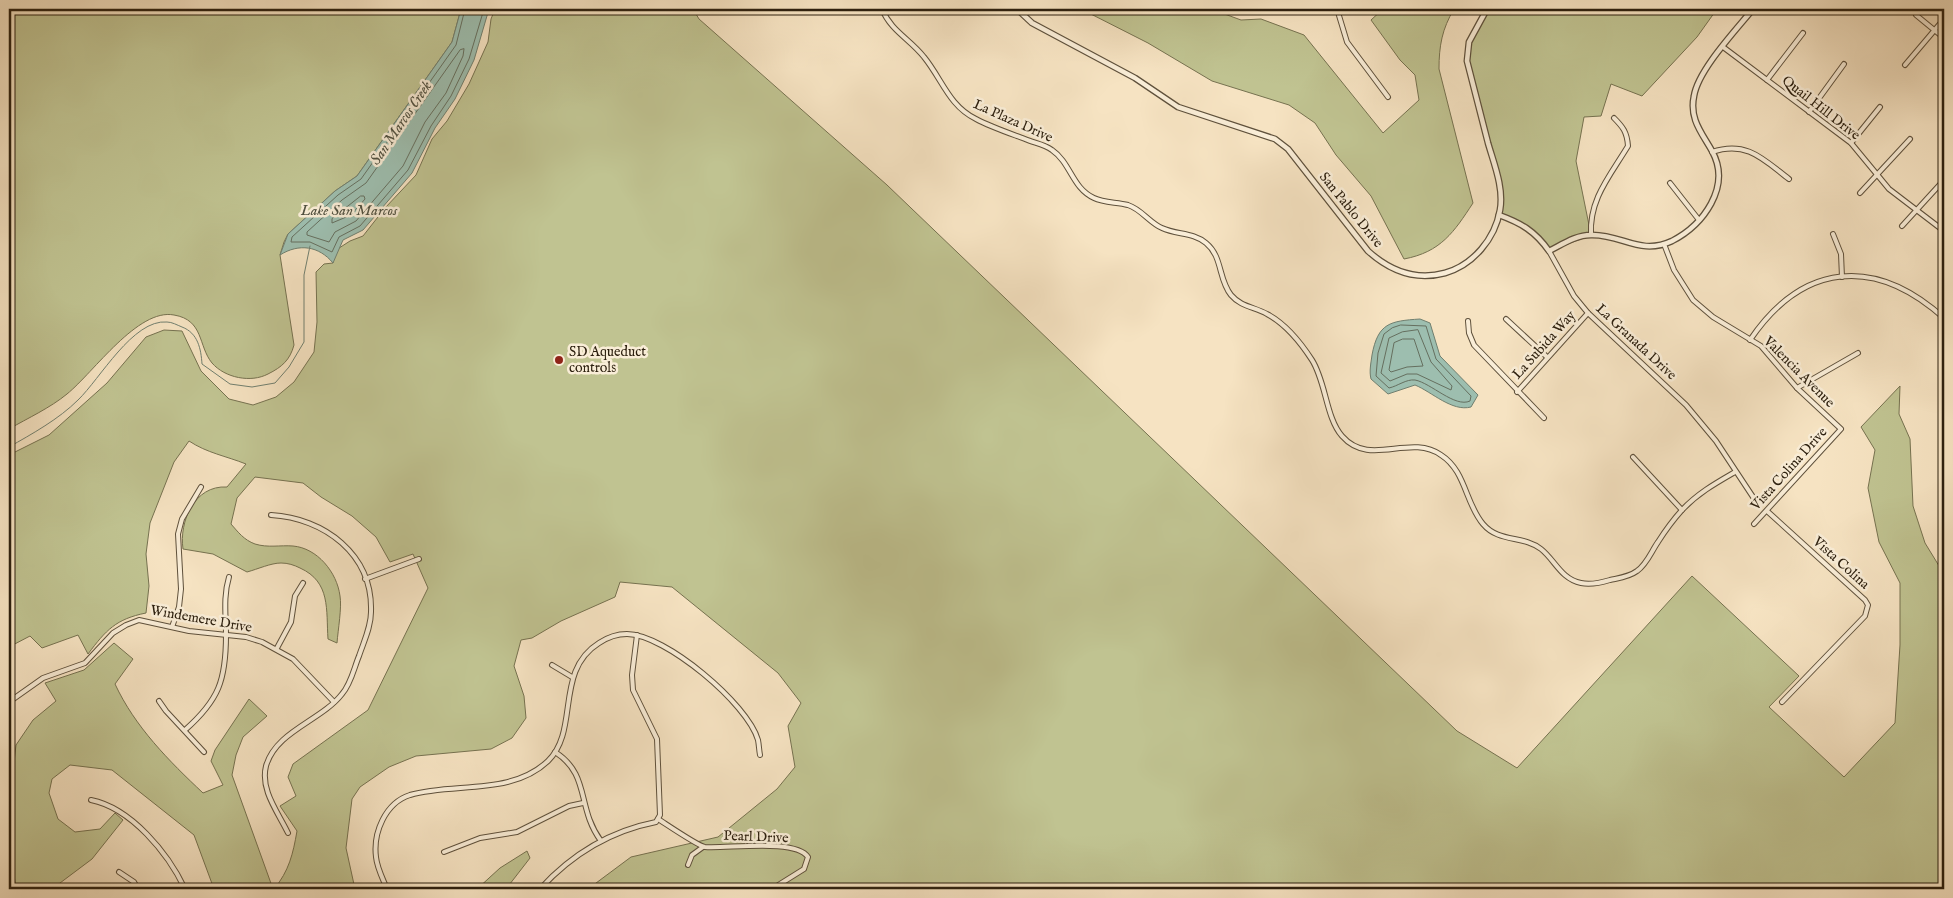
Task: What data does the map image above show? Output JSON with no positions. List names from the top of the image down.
{
  "streets": {
    "street": [
      "Quail Hill Drive",
      "La Plaza Drive",
      "San Pablo Drive",
      "La Granada Drive",
      "La Subida Way",
      "Valencia Avenue",
      "Vista Colina Drive",
      "Vista Colina",
      "Windemere Drive",
      "Pearl Drive"
    ]
  },
  "crossings": [
    ["La Plaza Drive", "La Granada Drive"],
    ["San Pablo Drive", "La Granada Drive"],
    ["La Granada Drive", "La Subida Way"],
    ["Valencia Avenue", "Vista Colina Drive"],
    ["Vista Colina Drive", "Vista Colina"]
  ],
  "water": ["San Marcos Creek", "Lake San Marcos"],
  "places": ["SD Aqueduct controls"]
}
